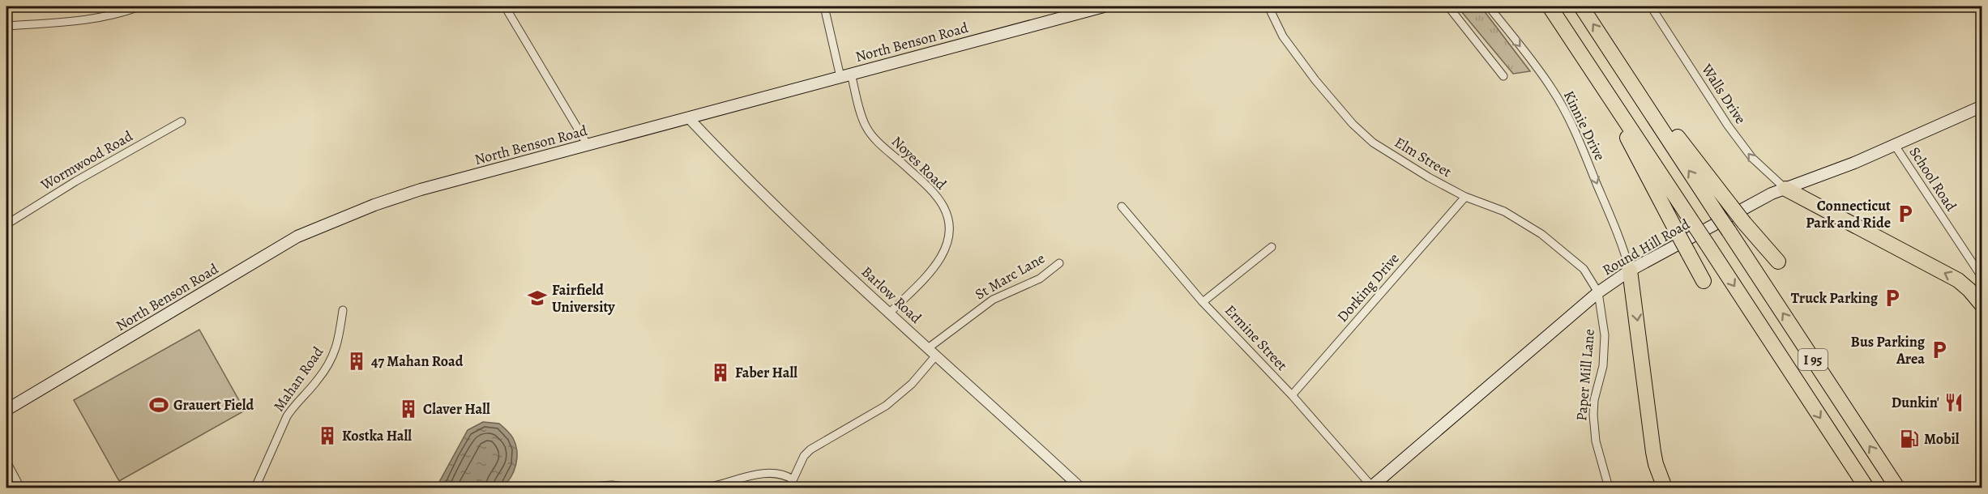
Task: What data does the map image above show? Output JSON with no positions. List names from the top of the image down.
{
  "streets": {
    "highway": ["I 95"],
    "main road": ["North Benson Road", "Round Hill Road"],
    "street": [
      "Walls Drive",
      "Kinnie Drive",
      "Elm Street",
      "Wormwood Road",
      "Noyes Road",
      "School Road",
      "St Marc Lane",
      "Dorking Drive",
      "Barlow Road",
      "Ermine Street",
      "Paper Mill Lane",
      "Mahan Road"
    ]
  },
  "crossings": [
    ["North Benson Road", "Noyes Road"],
    ["North Benson Road", "Barlow Road"],
    ["Walls Drive", "Round Hill Road"],
    ["Kinnie Drive", "Round Hill Road"],
    ["Elm Street", "Round Hill Road"],
    ["Elm Street", "Dorking Drive"],
    ["Elm Street", "Paper Mill Lane"],
    ["Noyes Road", "Barlow Road"],
    ["School Road", "Round Hill Road"],
    ["Round Hill Road", "Ermine Street"],
    ["Round Hill Road", "Paper Mill Lane"],
    ["St Marc Lane", "Barlow Road"],
    ["Dorking Drive", "Ermine Street"]
  ],
  "one_way": ["Walls Drive", "Kinnie Drive"],
  "places": {
    "parking": ["Connecticut Park and Ride", "Truck Parking", "Bus Parking Area"],
    "school or university": ["Fairfield University"],
    "building": [
      "47 Mahan Road",
      "Faber Hall",
      "Claver Hall",
      "Kostka Hall"
    ],
    "restaurant": ["Dunkin'"],
    "sports": ["Grauert Field"],
    "fuel station": ["Mobil"]
  }
}
